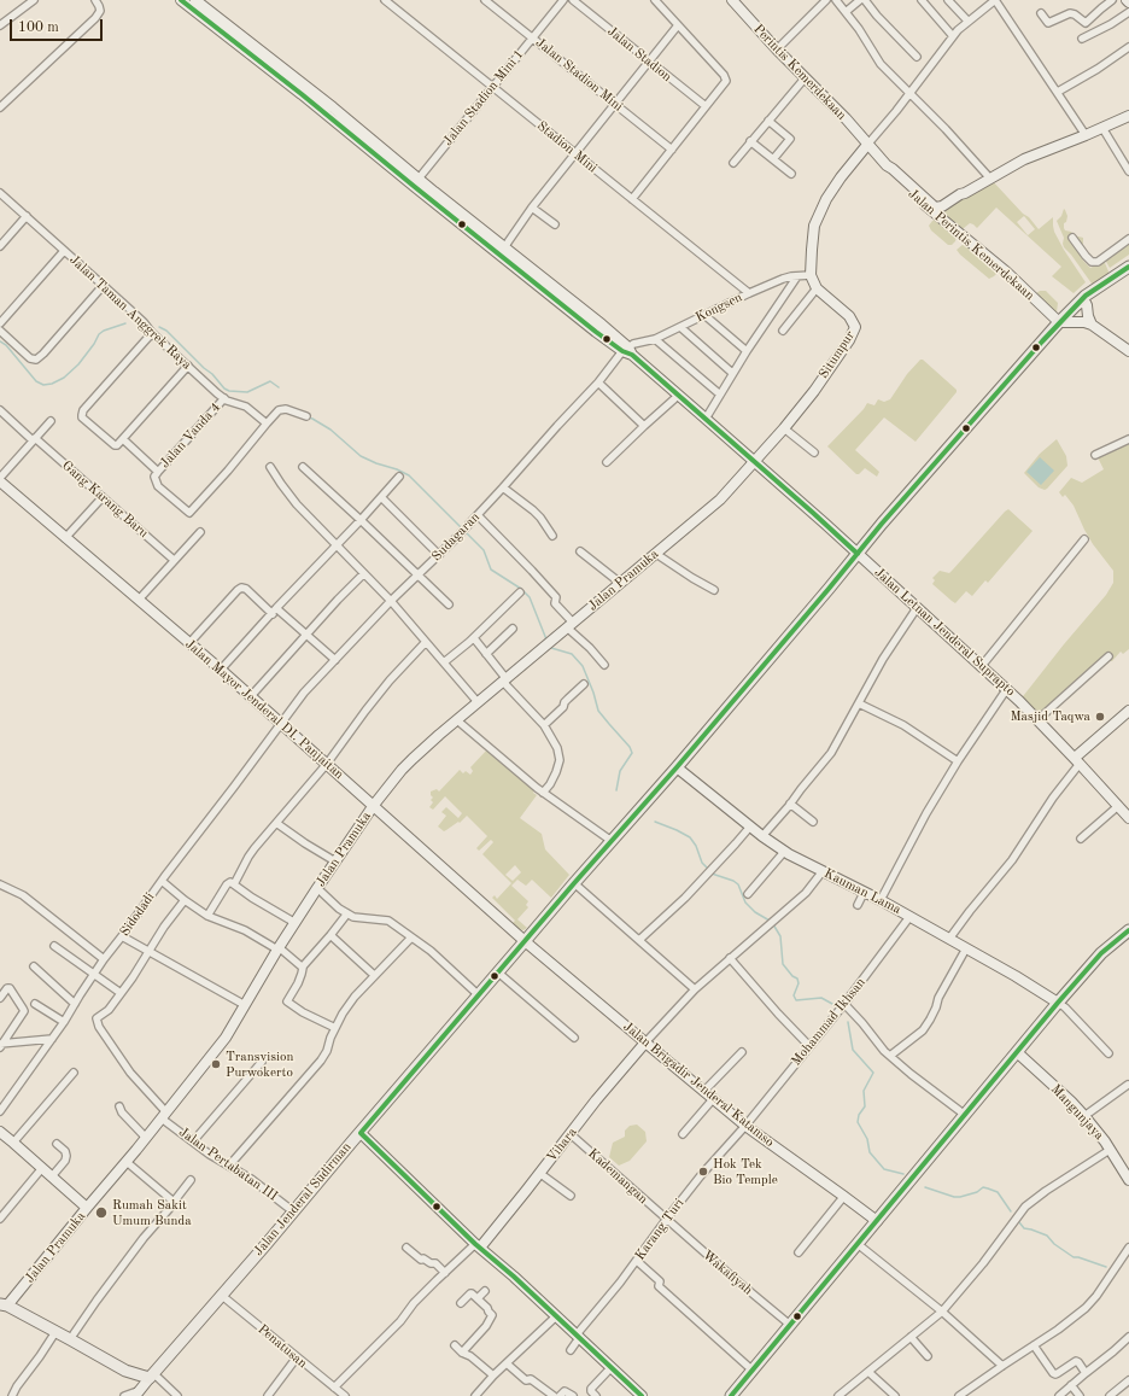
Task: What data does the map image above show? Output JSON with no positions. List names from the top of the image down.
{
  "streets": {
    "main road": ["Jalan Jenderal Sudirman"],
    "street": [
      "Jalan Stadion",
      "Perintis Kemerdekaan",
      "Jalan Stadion Mini",
      "Jalan Stadion Mini 1",
      "Stadion Mini",
      "Jalan Perintis Kemerdekaan",
      "Kongsen",
      "Jalan Taman Anggrek Raya",
      "Situmpur",
      "Jalan Vanda 4",
      "Gang Karang Baru",
      "Sudagaran",
      "Jalan Pramuka",
      "Jalan Letnan Jenderal Suprapto",
      "Jalan Mayor Jenderal DI. Panjaitan",
      "Kauman Lama",
      "Sidodadi",
      "Mohammad Ikhsan",
      "Jalan Brigadir Jenderal Katamso",
      "Mangunjaya",
      "Vihara",
      "Jalan Pertabatan III",
      "Kademangan",
      "Karang Turi",
      "Wakafiyah",
      "Penatusan"
    ]
  },
  "crossings": [
    ["Perintis Kemerdekaan", "Jalan Perintis Kemerdekaan"],
    ["Perintis Kemerdekaan", "Situmpur"],
    ["Jalan Stadion Mini", "Jalan Stadion Mini 1"],
    ["Jalan Stadion Mini 1", "Stadion Mini"],
    ["Stadion Mini", "Kongsen"],
    ["Jalan Perintis Kemerdekaan", "Situmpur"],
    ["Jalan Perintis Kemerdekaan", "Jalan Jenderal Sudirman"],
    ["Kongsen", "Situmpur"],
    ["Kongsen", "Sudagaran"],
    ["Kongsen", "Jalan Letnan Jenderal Suprapto"],
    ["Jalan Taman Anggrek Raya", "Jalan Vanda 4"],
    ["Situmpur", "Jalan Pramuka"],
    ["Situmpur", "Jalan Letnan Jenderal Suprapto"],
    ["Sudagaran", "Jalan Letnan Jenderal Suprapto"],
    ["Sudagaran", "Jalan Mayor Jenderal DI. Panjaitan"],
    ["Sudagaran", "Sidodadi"],
    ["Jalan Pramuka", "Jalan Letnan Jenderal Suprapto"],
    ["Jalan Pramuka", "Jalan Mayor Jenderal DI. Panjaitan"],
    ["Jalan Pramuka", "Jalan Pertabatan III"],
    ["Jalan Letnan Jenderal Suprapto", "Jalan Jenderal Sudirman"],
    ["Jalan Mayor Jenderal DI. Panjaitan", "Sidodadi"],
    ["Jalan Mayor Jenderal DI. Panjaitan", "Jalan Brigadir Jenderal Katamso"],
    ["Jalan Mayor Jenderal DI. Panjaitan", "Jalan Jenderal Sudirman"],
    ["Kauman Lama", "Mohammad Ikhsan"],
    ["Kauman Lama", "Jalan Jenderal Sudirman"],
    ["Mohammad Ikhsan", "Jalan Brigadir Jenderal Katamso"],
    ["Mohammad Ikhsan", "Karang Turi"],
    ["Jalan Brigadir Jenderal Katamso", "Vihara"],
    ["Jalan Brigadir Jenderal Katamso", "Jalan Jenderal Sudirman"],
    ["Jalan Brigadir Jenderal Katamso", "Karang Turi"],
    ["Vihara", "Kademangan"],
    ["Jalan Pertabatan III", "Jalan Jenderal Sudirman"],
    ["Kademangan", "Karang Turi"],
    ["Kademangan", "Wakafiyah"],
    ["Jalan Jenderal Sudirman", "Penatusan"],
    ["Karang Turi", "Wakafiyah"]
  ],
  "places": [
    "Masjid Taqwa",
    "Transvision Purwokerto",
    "Hok Tek Bio Temple",
    "Rumah Sakit Umum Bunda"
  ],
  "scale_bar": "100 m"
}
